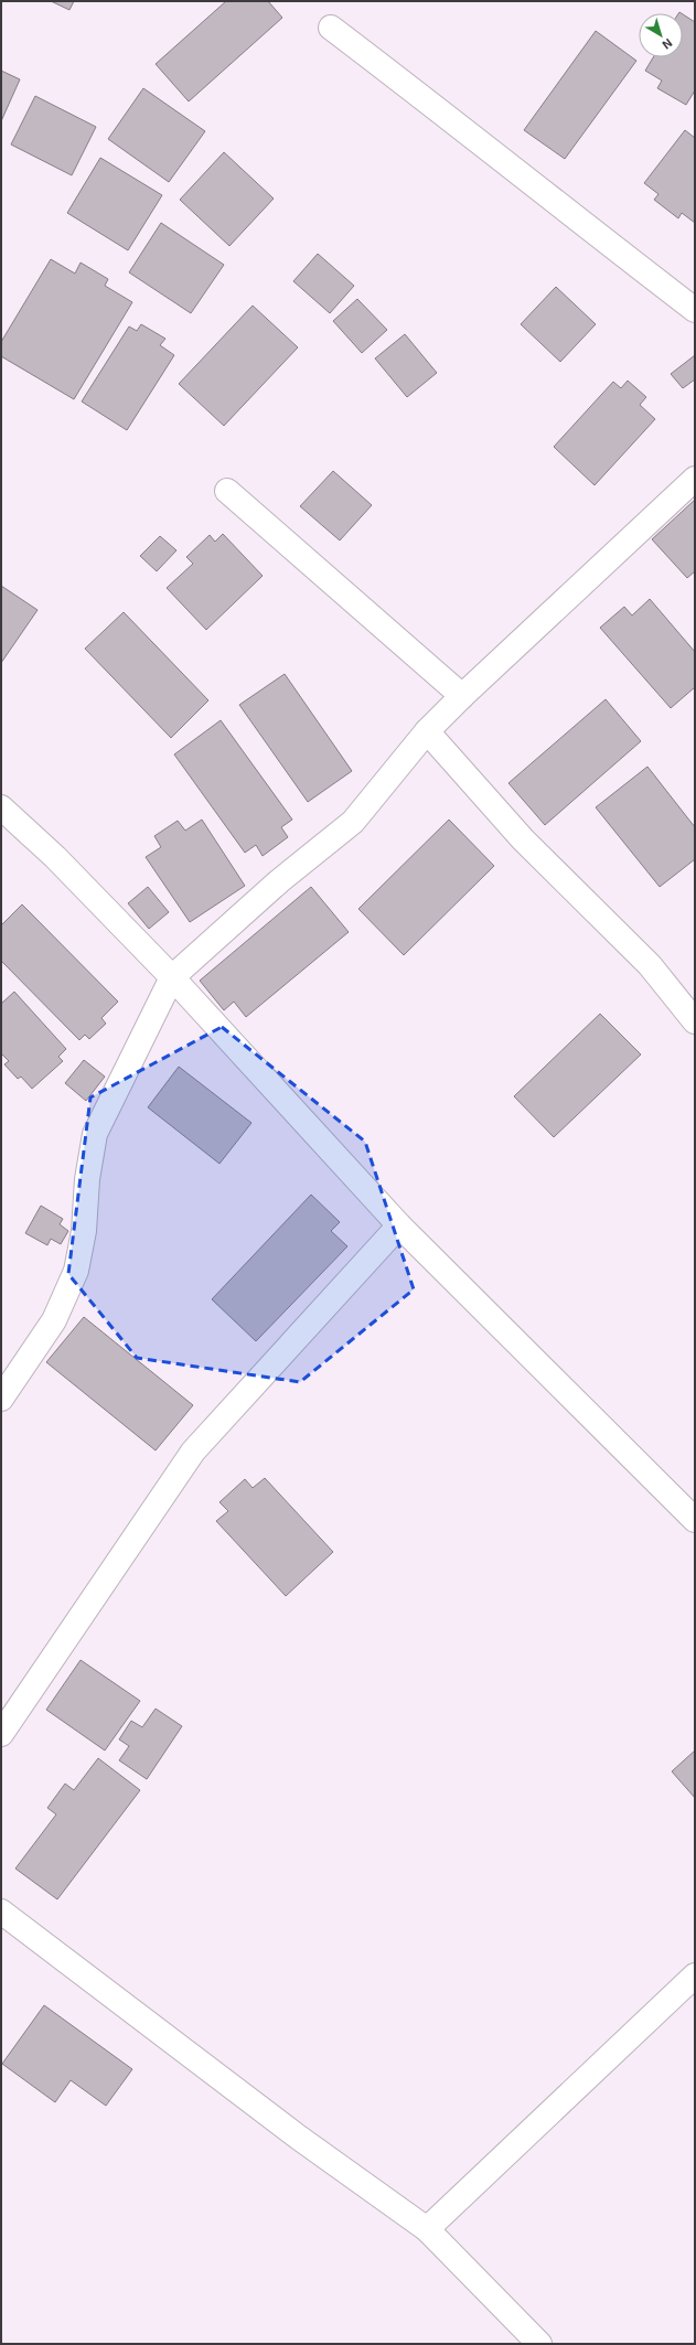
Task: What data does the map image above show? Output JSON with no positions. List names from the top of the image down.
{
  "north": "bottom right"
}
